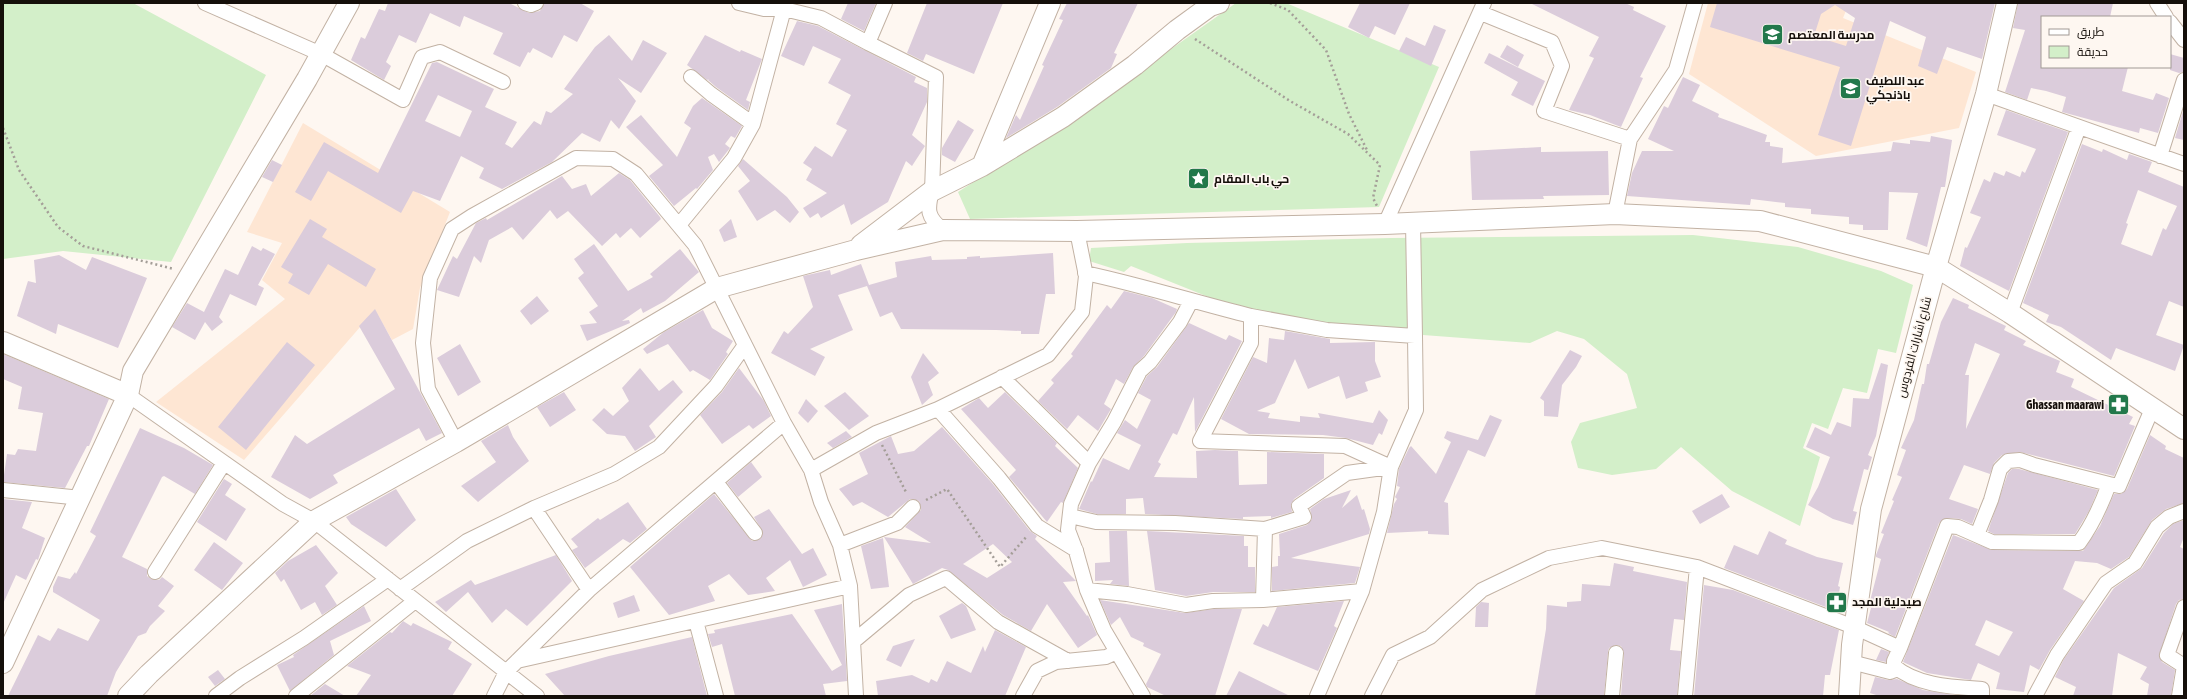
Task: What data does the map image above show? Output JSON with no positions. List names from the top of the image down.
{
  "streets": {
    "main road": ["شارع اشارات الفردوس"]
  },
  "places": {
    "school or university": ["مدرسة المعتصم", "عبد اللطيف باذنجكي"],
    "place": ["حي باب المقام"],
    "pharmacy": ["Ghassan maarawi", "صيدلية المجد"]
  },
  "legend": ["طريق", "حديقة"]
}
